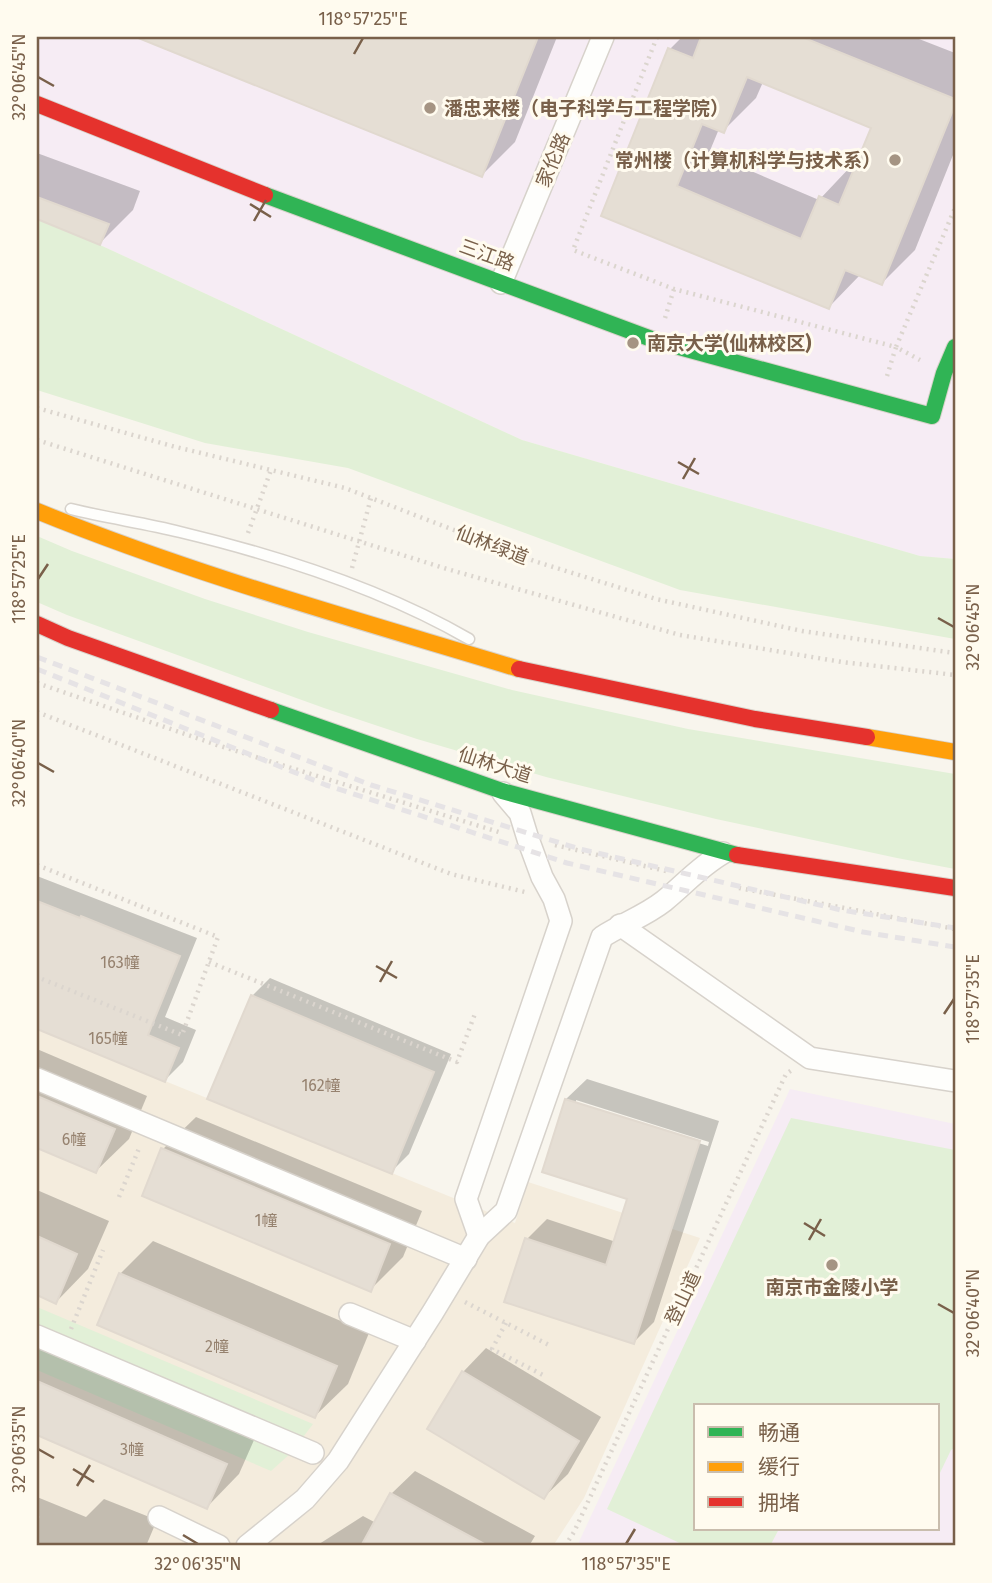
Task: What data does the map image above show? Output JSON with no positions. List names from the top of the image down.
{
  "streets": {
    "main road": ["三江路", "仙林大道"],
    "street": ["家伦路"],
    "path": ["仙林绿道", "登山道"]
  },
  "crossings": [
    ["家伦路", "三江路"]
  ],
  "places": [
    "潘忠来楼（电子科学与工程学院）",
    "常州楼（计算机科学与技术系）",
    "南京大学(仙林校区)",
    "南京市金陵小学"
  ],
  "house_numbers": [
    "163幢",
    "165幢",
    "162幢",
    "6幢",
    "1幢",
    "2幢",
    "3幢"
  ],
  "legend": ["畅通", "缓行", "拥堵"],
  "coordinates": [
    "118°57'25\"E",
    "32°06'45\"N",
    "32°06'40\"N",
    "118°57'35\"E",
    "32°06'35\"N"
  ]
}
